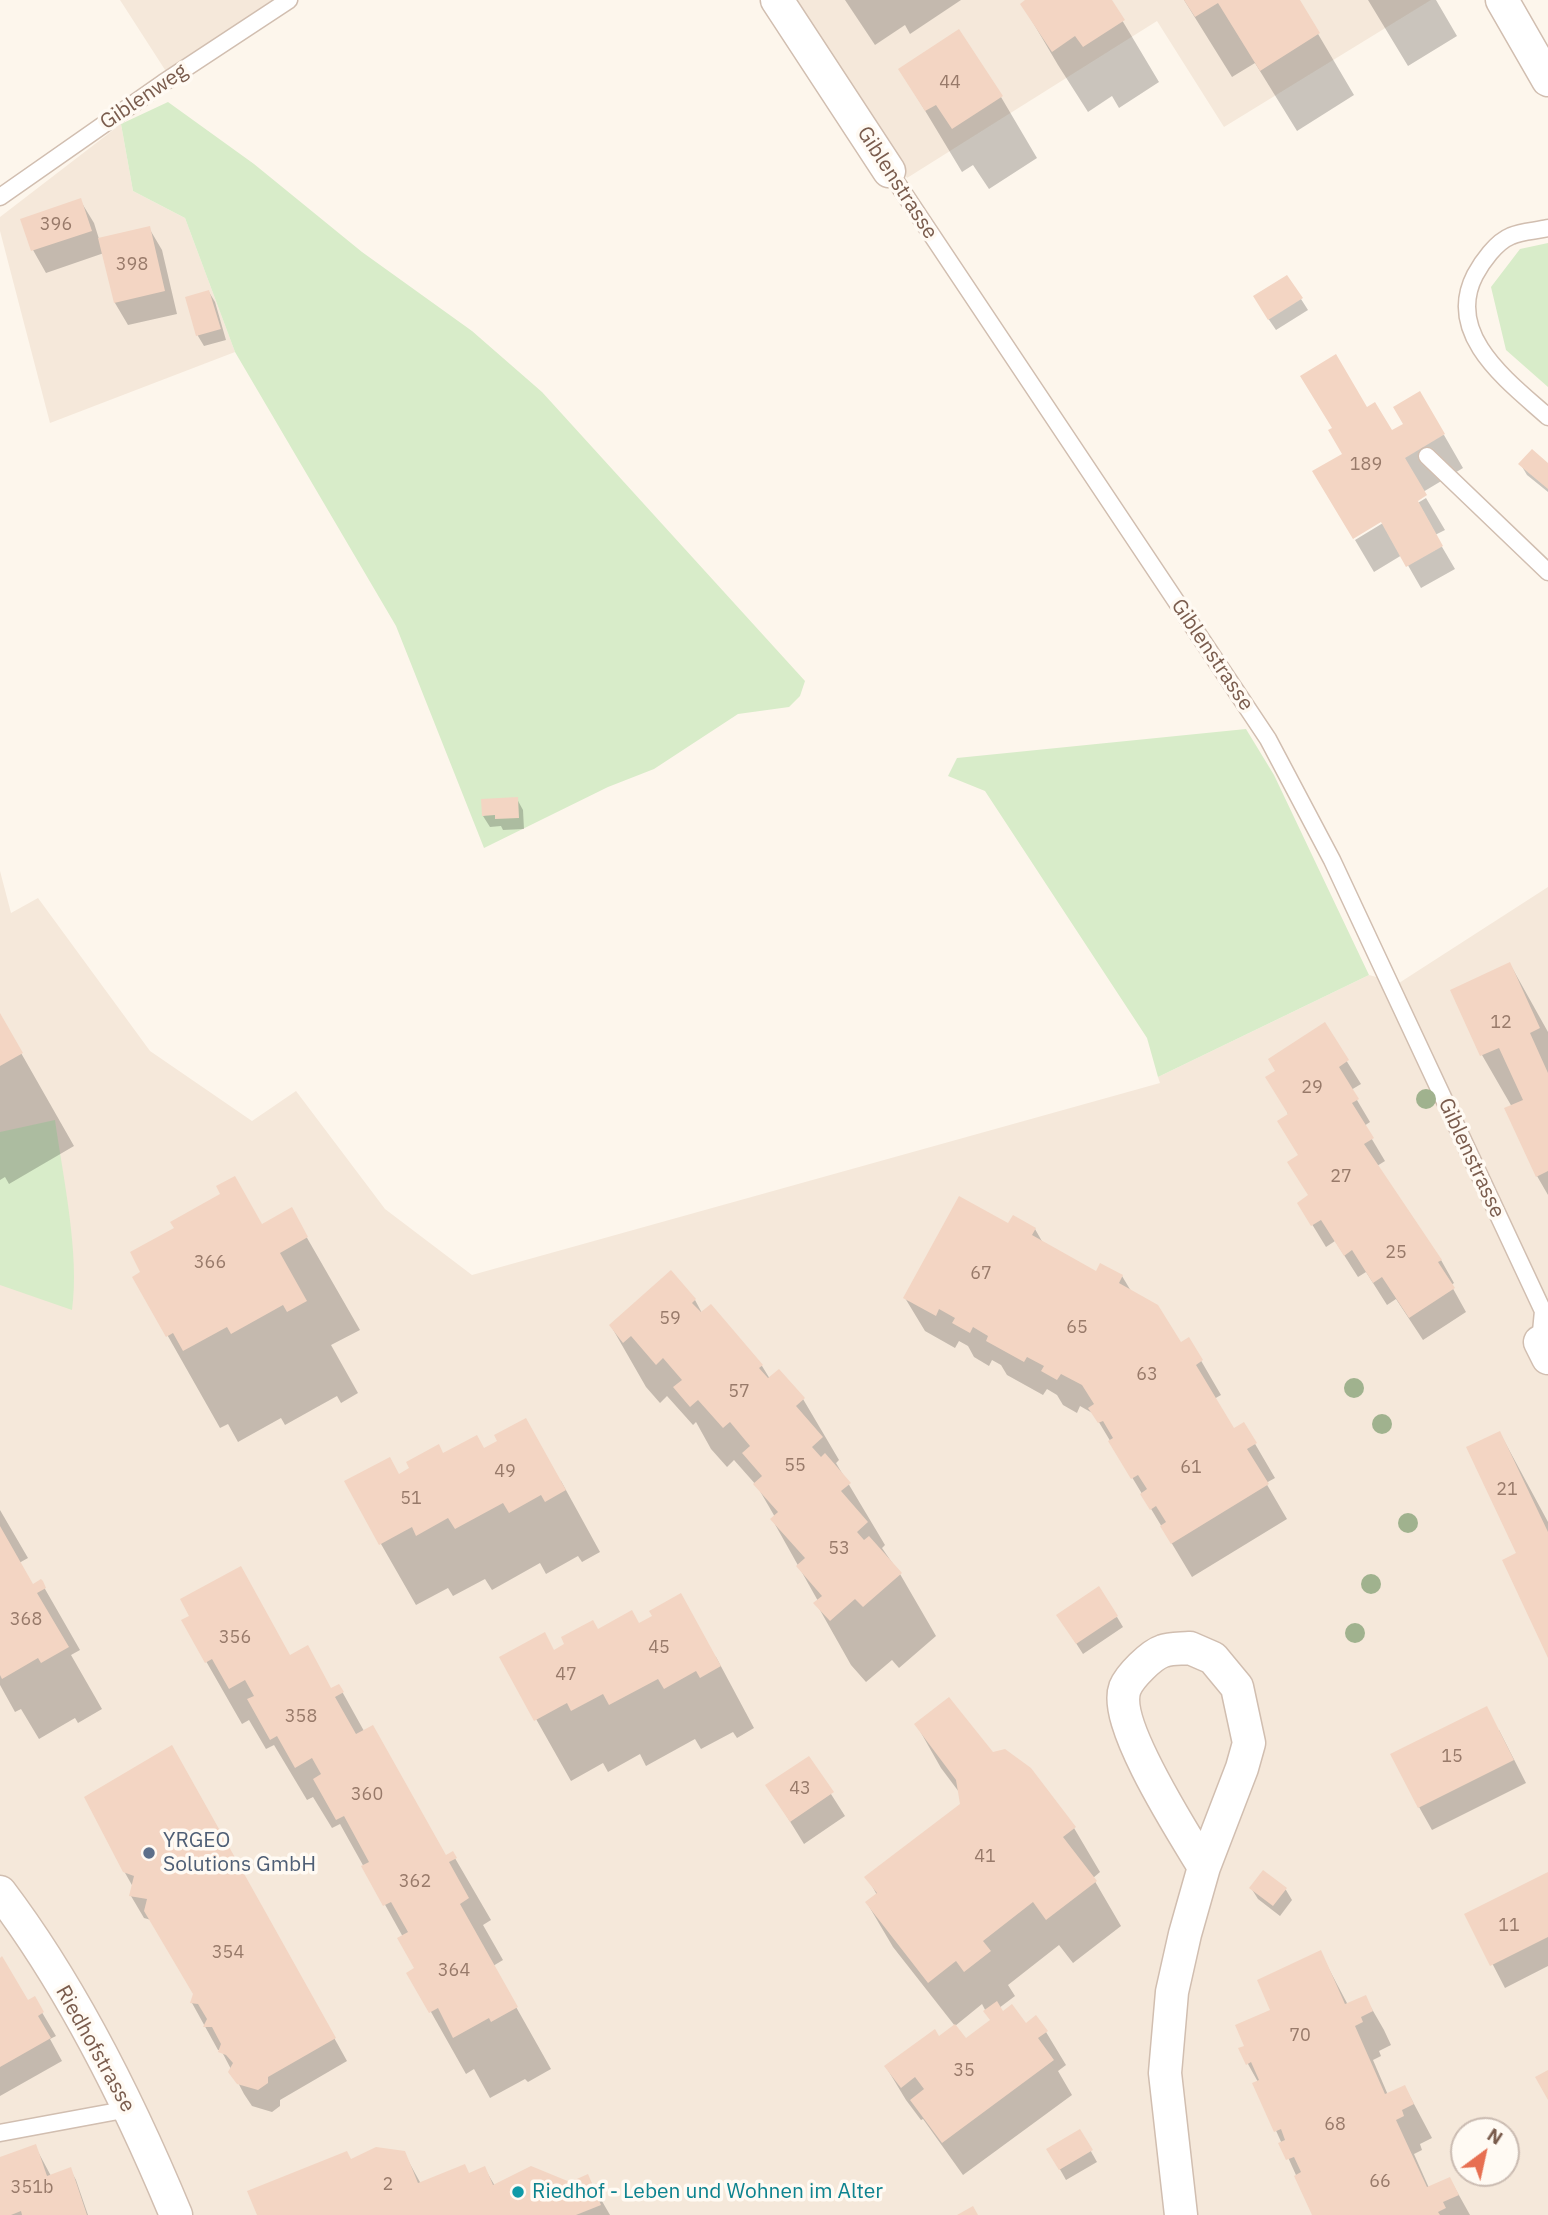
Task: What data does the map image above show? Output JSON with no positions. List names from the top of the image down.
{
  "streets": {
    "street": ["Giblenstrasse", "Riedhofstrasse"],
    "lane": ["Giblenweg"]
  },
  "places": ["YRGEO Solutions GmbH", "Riedhof - Leben und Wohnen im Alter"],
  "house_numbers": [
    "44",
    "396",
    "398",
    "189",
    "12",
    "29",
    "27",
    "25",
    "366",
    "67",
    "59",
    "65",
    "63",
    "57",
    "55",
    "61",
    "49",
    "21",
    "51",
    "53",
    "368",
    "356",
    "45",
    "47",
    "358",
    "15",
    "43",
    "360",
    "41",
    "362",
    "11",
    "354",
    "364",
    "70",
    "35",
    "68",
    "66",
    "2",
    "351b"
  ],
  "north": "top right"
}
